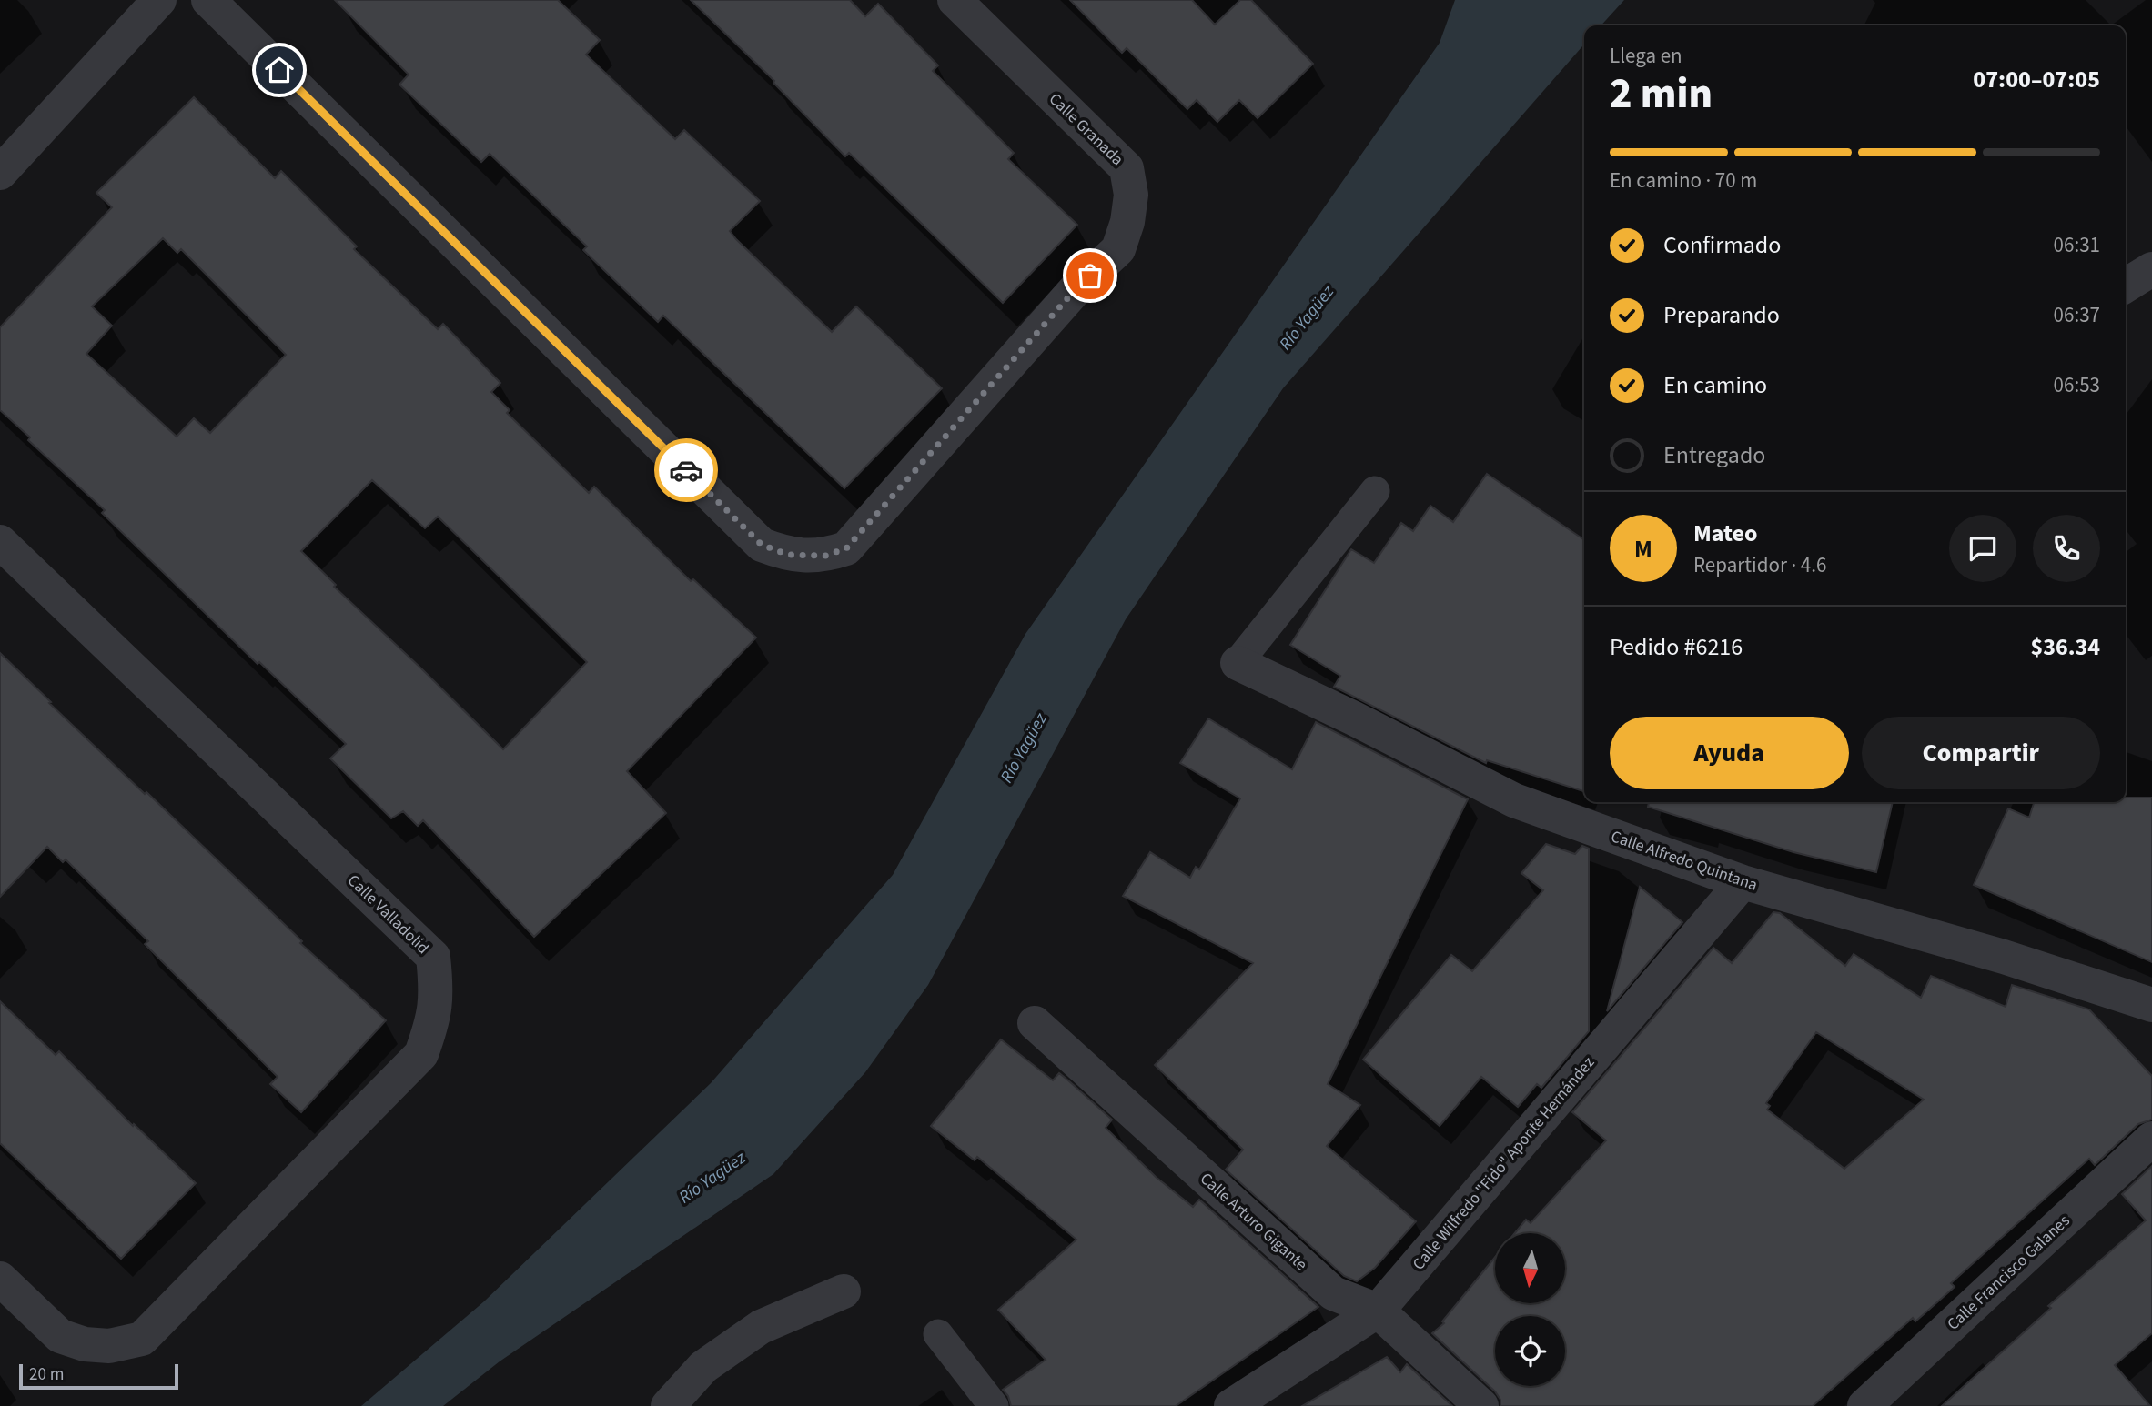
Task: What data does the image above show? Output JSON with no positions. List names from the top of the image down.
{
  "streets": {
    "street": [
      "Calle Granada",
      "Calle Alfredo Quintana",
      "Calle Valladolid",
      "Calle Wilfredo \"Fido\" Aponte Hernández",
      "Calle Arturo Gigante",
      "Calle Francisco Galanes"
    ]
  },
  "crossings": [
    ["Calle Alfredo Quintana", "Calle Wilfredo \"Fido\" Aponte Hernández"],
    ["Calle Wilfredo \"Fido\" Aponte Hernández", "Calle Arturo Gigante"]
  ],
  "water": ["Río Yagüez"],
  "scale_bar": "20 m",
  "north": "bottom",
  "page": {
    "heading": ["2 min", "Llega en", "07:00–07:05"],
    "panel": [
      "Mateo",
      "Repartidor · 4.6",
      "Pedido #6216",
      "$36.34"
    ],
    "bar": "En camino · 70 m",
    "list": [
      ["Confirmado", "06:31"],
      ["Preparando", "06:37"],
      ["En camino", "06:53"],
      "Entregado"
    ],
    "round": "M",
    "buttons": ["Ayuda", "Compartir"],
    "scale": "20 m"
  }
}
